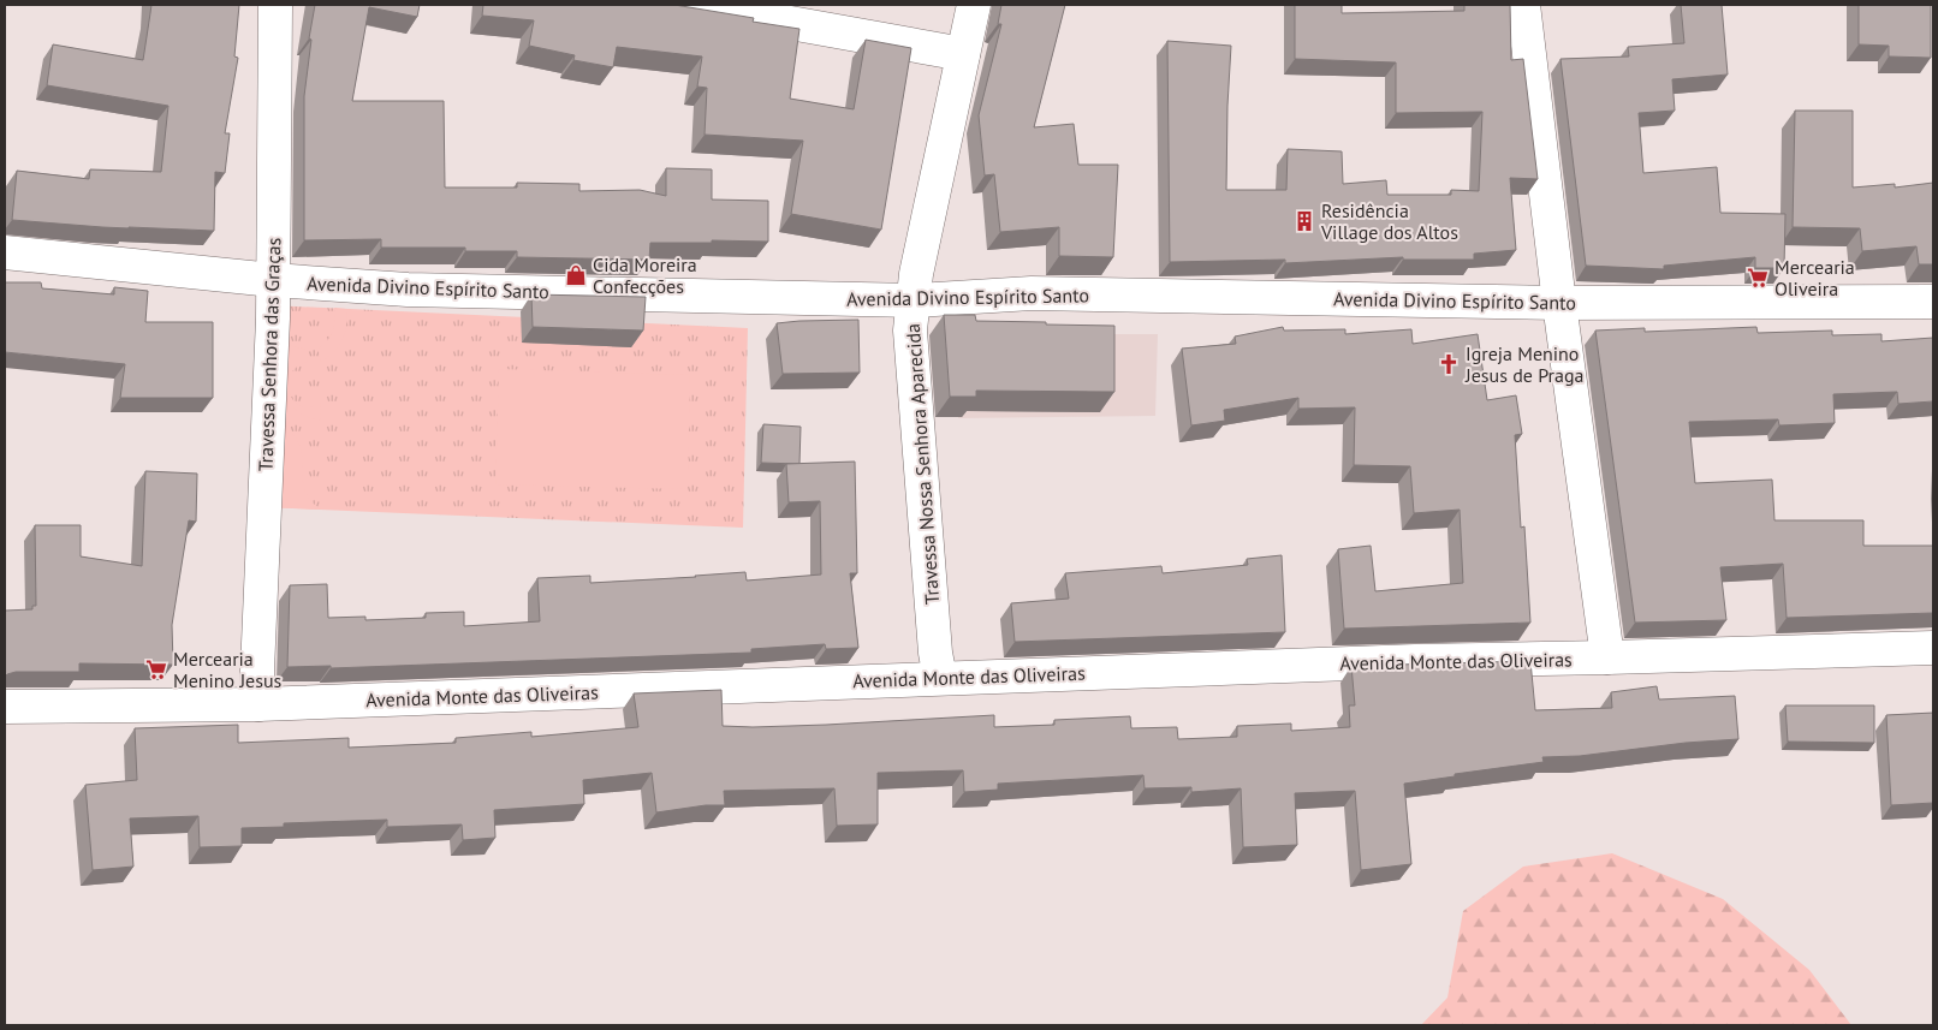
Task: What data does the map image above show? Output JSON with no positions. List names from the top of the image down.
{
  "streets": {
    "main road": [
      "Avenida Divino Espírito Santo",
      "Travessa Senhora das Graças",
      "Travessa Nossa Senhora Aparecida",
      "Avenida Monte das Oliveiras"
    ]
  },
  "crossings": [
    ["Avenida Divino Espírito Santo", "Travessa Senhora das Graças"],
    ["Avenida Divino Espírito Santo", "Travessa Nossa Senhora Aparecida"],
    ["Travessa Senhora das Graças", "Avenida Monte das Oliveiras"],
    ["Travessa Nossa Senhora Aparecida", "Avenida Monte das Oliveiras"]
  ],
  "places": {
    "building": ["Residência Village dos Altos"],
    "shop": ["Cida Moreira Confecções"],
    "supermarket": ["Mercearia Oliveira", "Mercearia Menino Jesus"],
    "church": ["Igreja Menino Jesus de Praga"]
  }
}
